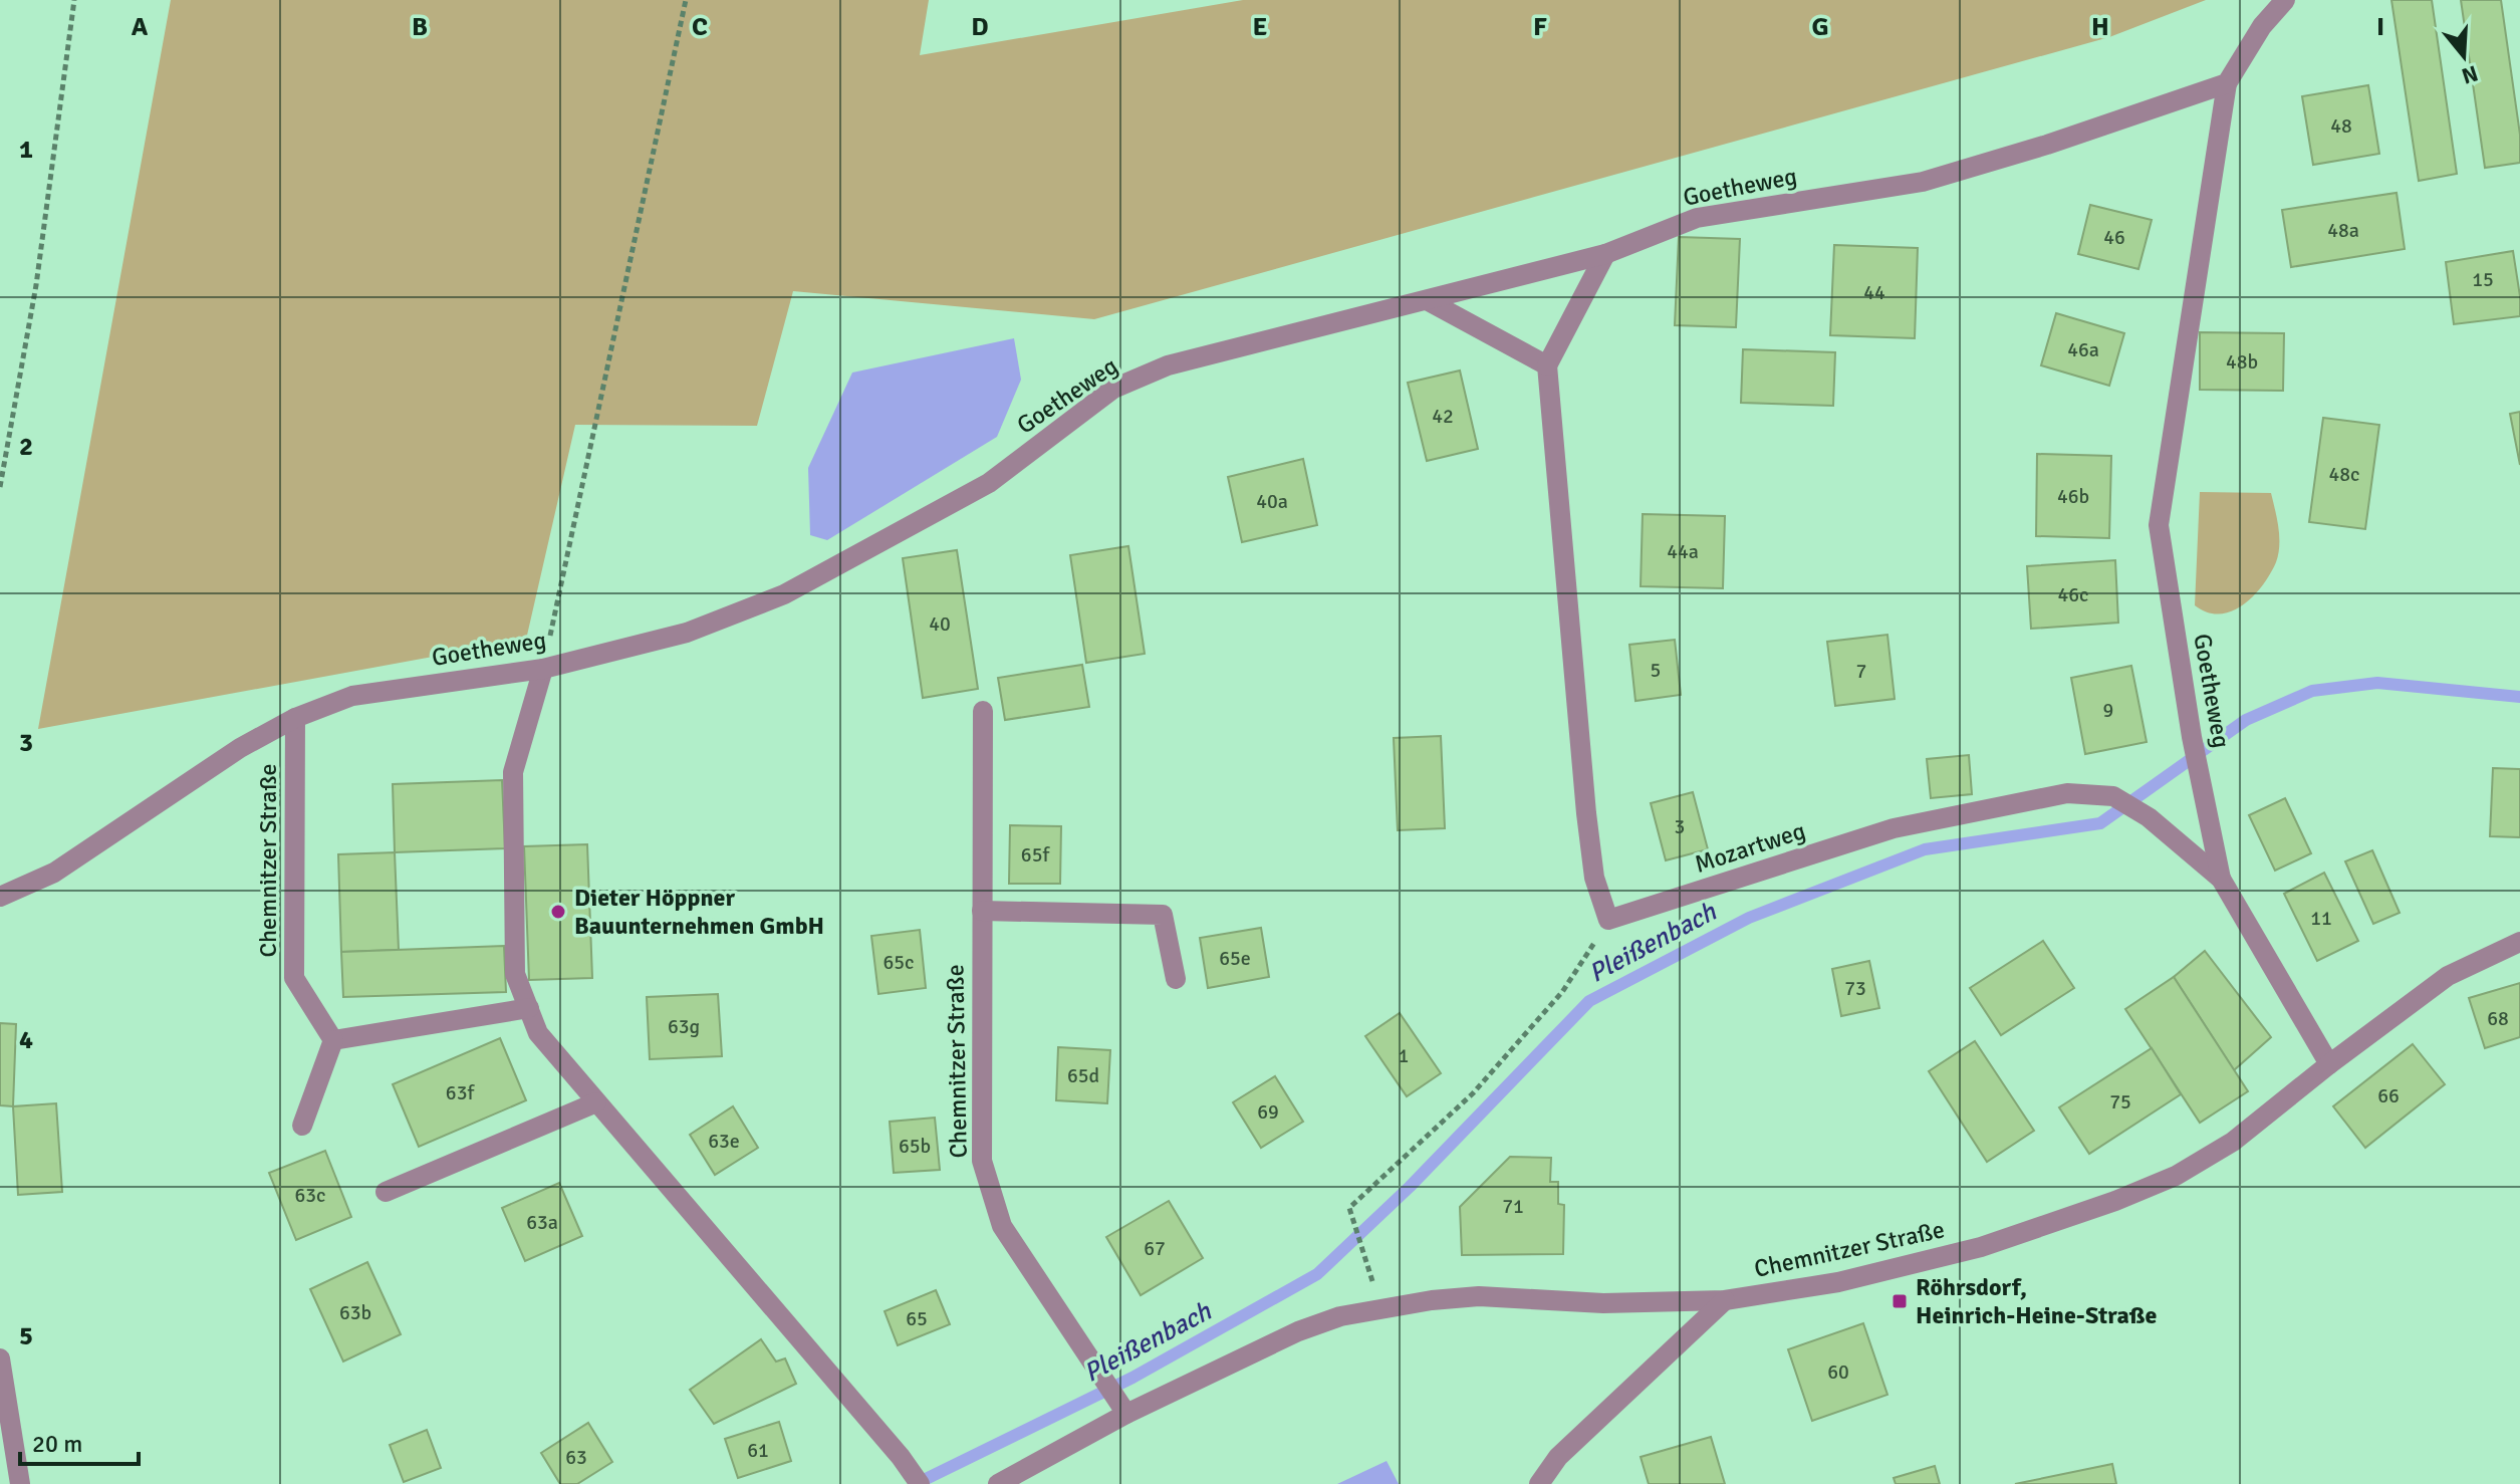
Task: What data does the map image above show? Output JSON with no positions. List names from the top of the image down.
{
  "streets": {
    "street": ["Goetheweg", "Mozartweg", "Chemnitzer Straße"]
  },
  "crossings": [
    ["Goetheweg", "Mozartweg"],
    ["Goetheweg", "Chemnitzer Straße"],
    ["Mozartweg", "Chemnitzer Straße"]
  ],
  "water": ["Pleißenbach"],
  "places": {
    "other": ["Dieter Höppner Bauunternehmen GmbH"],
    "transit": ["Röhrsdorf, Heinrich-Heine-Straße"]
  },
  "house_numbers": [
    "48",
    "48a",
    "46",
    "15",
    "44",
    "46a",
    "48b",
    "42",
    "48c",
    "46b",
    "40a",
    "44a",
    "46c",
    "40",
    "5",
    "7",
    "9",
    "3",
    "65f",
    "11",
    "65e",
    "65c",
    "73",
    "68",
    "63g",
    "1",
    "65d",
    "63f",
    "66",
    "75",
    "69",
    "63e",
    "65b",
    "63c",
    "71",
    "63a",
    "67",
    "63b",
    "65",
    "60",
    "61",
    "63"
  ],
  "scale_bar": "20 m",
  "north": "bottom",
  "grid": {
    "columns": [
      "A",
      "B",
      "C",
      "D",
      "E",
      "F",
      "G",
      "H",
      "I"
    ],
    "rows": [
      "1",
      "2",
      "3",
      "4",
      "5"
    ]
  }
}
